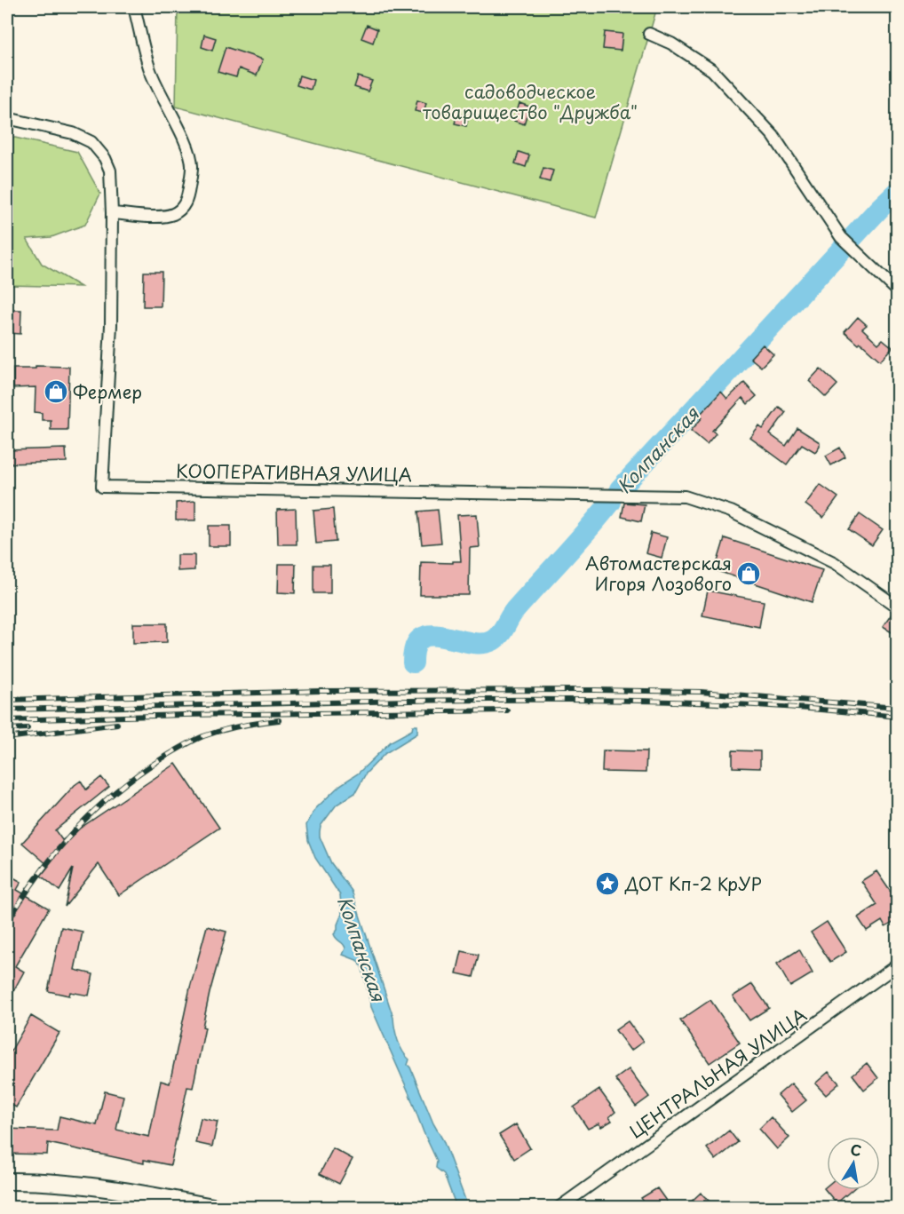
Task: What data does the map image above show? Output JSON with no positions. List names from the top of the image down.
{
  "streets": {
    "street": ["КООПЕРАТИВНАЯ УЛИЦА", "ЦЕНТРАЛЬНАЯ УЛИЦА"]
  },
  "water": ["Колпанская"],
  "parks": ["садоводческое товарищество \"Дружба\""],
  "places": {
    "shop": ["Фермер", "Автомастерская Игоря Лозового"],
    "place": ["ДОТ Кп-2 КрУР"]
  },
  "north": "top"
}
